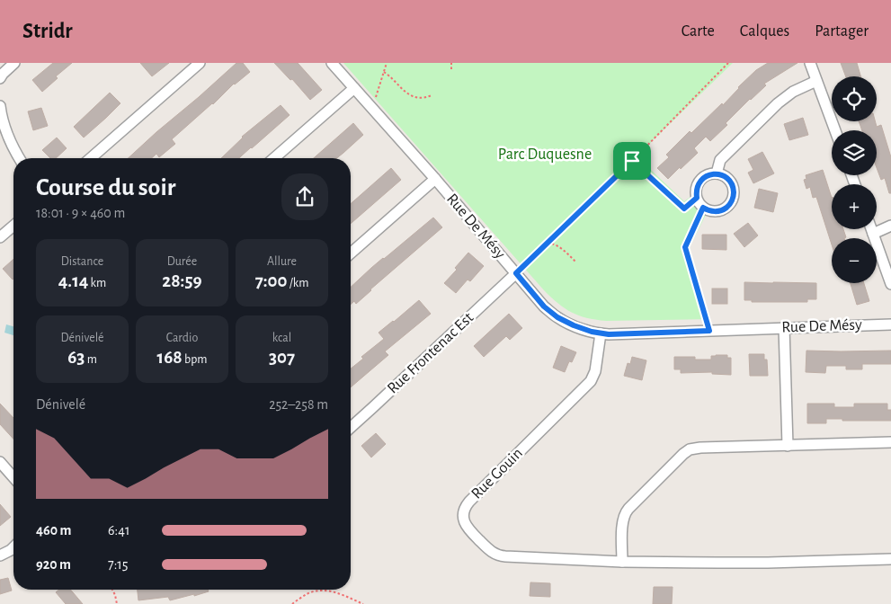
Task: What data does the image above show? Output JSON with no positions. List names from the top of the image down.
{
  "streets": {
    "street": ["Rue De Mésy", "Rue Frontenac Est", "Rue Gouin"]
  },
  "crossings": [
    ["Rue De Mésy", "Rue Frontenac Est"],
    ["Rue De Mésy", "Rue Gouin"]
  ],
  "parks": ["Parc Duquesne"],
  "page": {
    "header": "Stridr",
    "nav": ["Carte", "Calques", "Partager"],
    "map_buttons": ["+", "−"],
    "heading": ["Course du soir", "18:01 · 9 × 460 m"],
    "stats": [
      ["Distance", "4.14 km"],
      ["Durée", "28:59"],
      ["Allure", "7:00 /km"],
      ["Dénivelé", "63 m"],
      ["Cardio", "168 bpm"],
      ["kcal", "307"]
    ],
    "chart": ["Dénivelé", "252–258 m"],
    "list": [
      {
        "name": "460 m",
        "note": "6:41"
      },
      {
        "name": "920 m",
        "note": "7:15"
      }
    ]
  }
}
